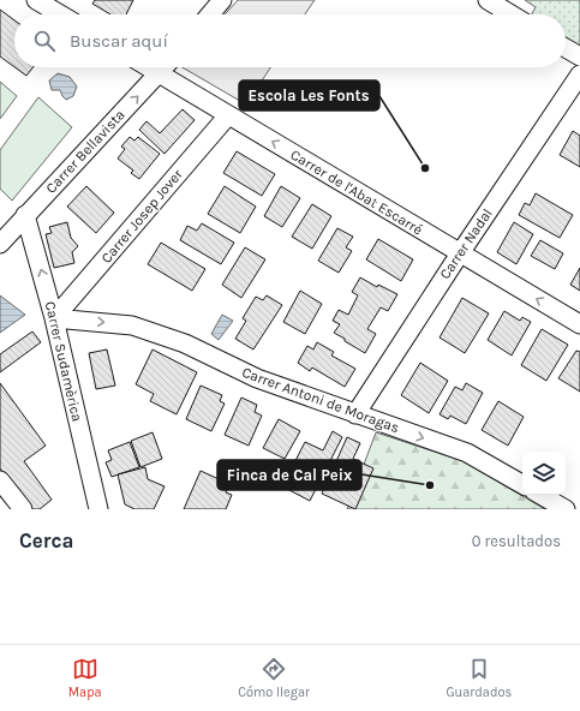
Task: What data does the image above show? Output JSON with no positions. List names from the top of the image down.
{
  "streets": {
    "street": [
      "Carrer Bellavista",
      "Carrer de l'Abat Escarré",
      "Carrer Josep Jover",
      "Carrer Nadal",
      "Carrer Sudamèrica",
      "Carrer Antoni de Moragas"
    ]
  },
  "crossings": [
    ["Carrer Bellavista", "Carrer de l'Abat Escarré"],
    ["Carrer Bellavista", "Carrer Sudamèrica"],
    ["Carrer de l'Abat Escarré", "Carrer Josep Jover"],
    ["Carrer de l'Abat Escarré", "Carrer Nadal"],
    ["Carrer Josep Jover", "Carrer Sudamèrica"],
    ["Carrer Josep Jover", "Carrer Antoni de Moragas"],
    ["Carrer Nadal", "Carrer Antoni de Moragas"],
    ["Carrer Sudamèrica", "Carrer Antoni de Moragas"]
  ],
  "one_way": [
    "Carrer Bellavista",
    "Carrer de l'Abat Escarré",
    "Carrer Sudamèrica",
    "Carrer Antoni de Moragas"
  ],
  "places": ["Escola Les Fonts", "Finca de Cal Peix"],
  "page": {
    "search": "Buscar aquí",
    "heading": ["Cerca", "0 resultados"],
    "nav": ["Mapa", "Cómo llegar", "Guardados"]
  }
}
